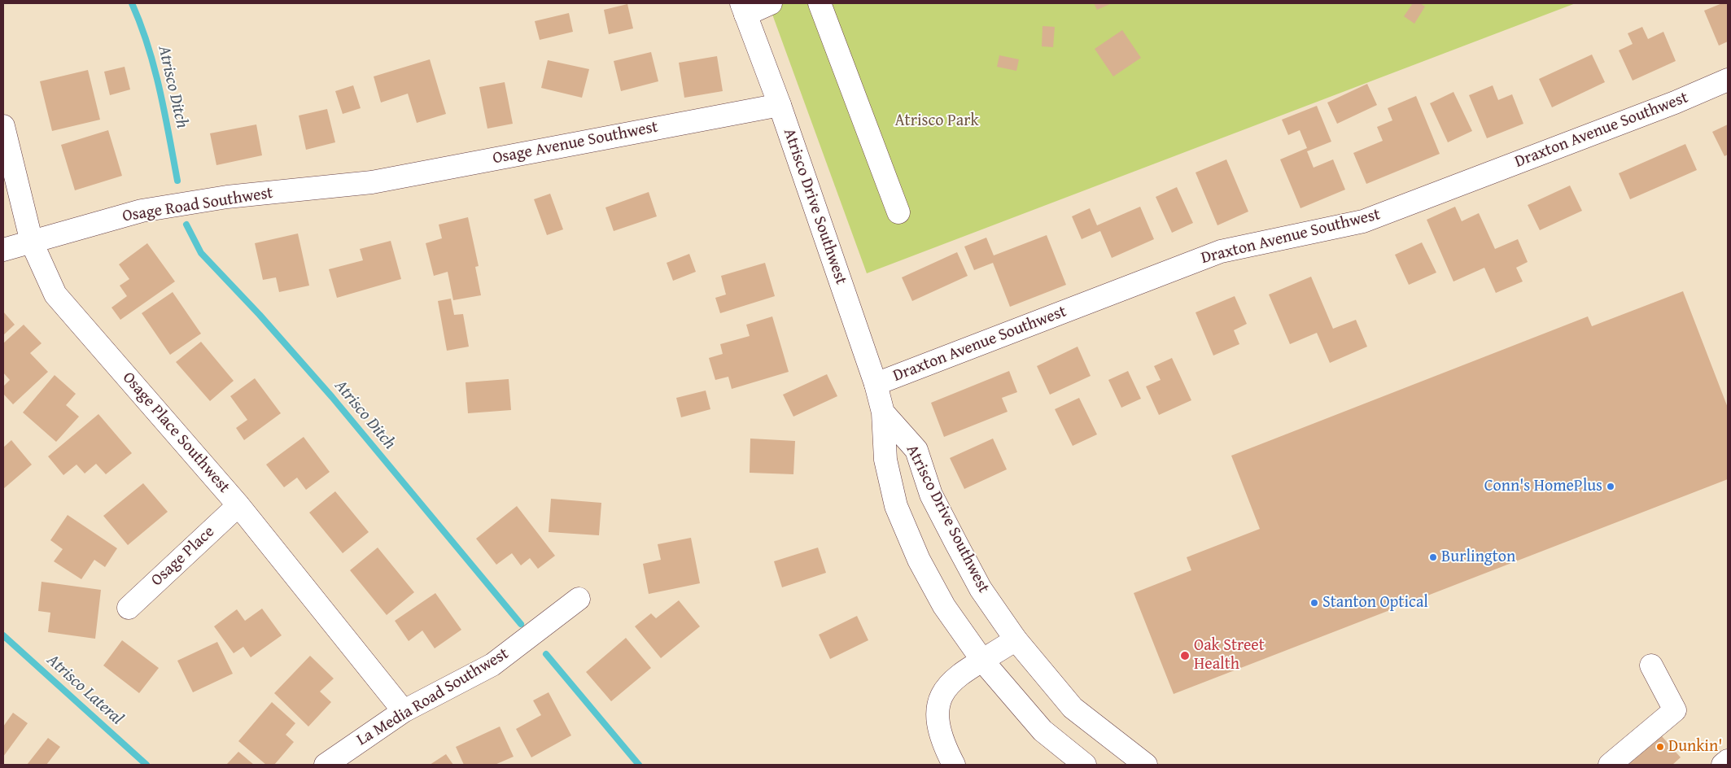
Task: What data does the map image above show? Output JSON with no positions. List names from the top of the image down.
{
  "streets": {
    "street": [
      "Draxton Avenue Southwest",
      "Osage Avenue Southwest",
      "Osage Road Southwest",
      "Atrisco Drive Southwest",
      "Osage Place Southwest",
      "Osage Place",
      "La Media Road Southwest"
    ]
  },
  "crossings": [
    ["Draxton Avenue Southwest", "Atrisco Drive Southwest"],
    ["Osage Avenue Southwest", "Osage Road Southwest"],
    ["Osage Avenue Southwest", "Atrisco Drive Southwest"],
    ["Osage Road Southwest", "Osage Place Southwest"],
    ["Osage Place Southwest", "Osage Place"],
    ["Osage Place Southwest", "La Media Road Southwest"]
  ],
  "water": ["Atrisco Ditch", "Atrisco Lateral"],
  "parks": ["Atrisco Park"],
  "places": [
    "Conn's HomePlus",
    "Burlington",
    "Stanton Optical",
    "Oak Street Health",
    "Dunkin'"
  ]
}
